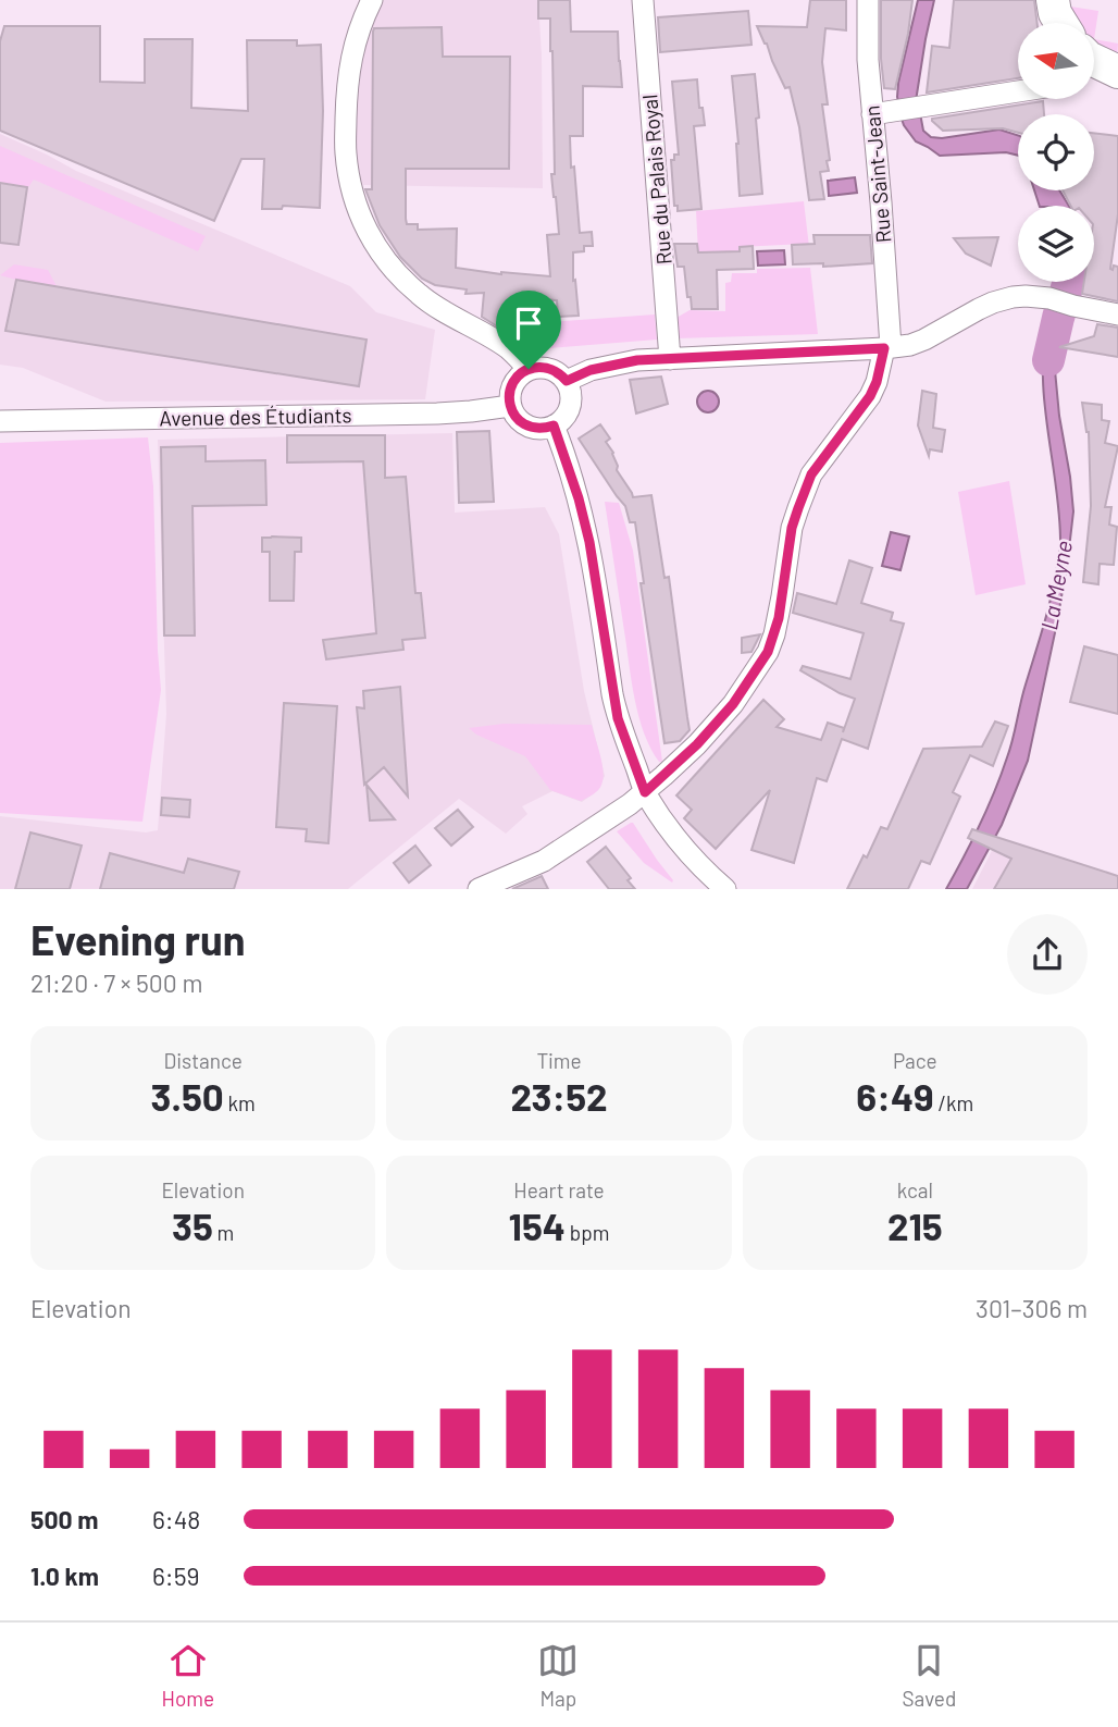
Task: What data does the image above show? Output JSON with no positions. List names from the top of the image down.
{
  "streets": {
    "street": ["Rue Saint-Jean", "Rue du Palais Royal", "Avenue des Étudiants"]
  },
  "water": ["La Meyne"],
  "north": "left",
  "page": {
    "heading": ["Evening run", "21:20 · 7 × 500 m"],
    "stats": [
      ["Distance", "3.50 km"],
      ["Time", "23:52"],
      ["Pace", "6:49 /km"],
      ["Elevation", "35 m"],
      ["Heart rate", "154 bpm"],
      ["kcal", "215"]
    ],
    "chart": ["Elevation", "301–306 m"],
    "list": [
      {
        "name": "500 m",
        "note": "6:48"
      },
      {
        "name": "1.0 km",
        "note": "6:59"
      }
    ],
    "tabs": ["Home", "Map", "Saved"]
  }
}
